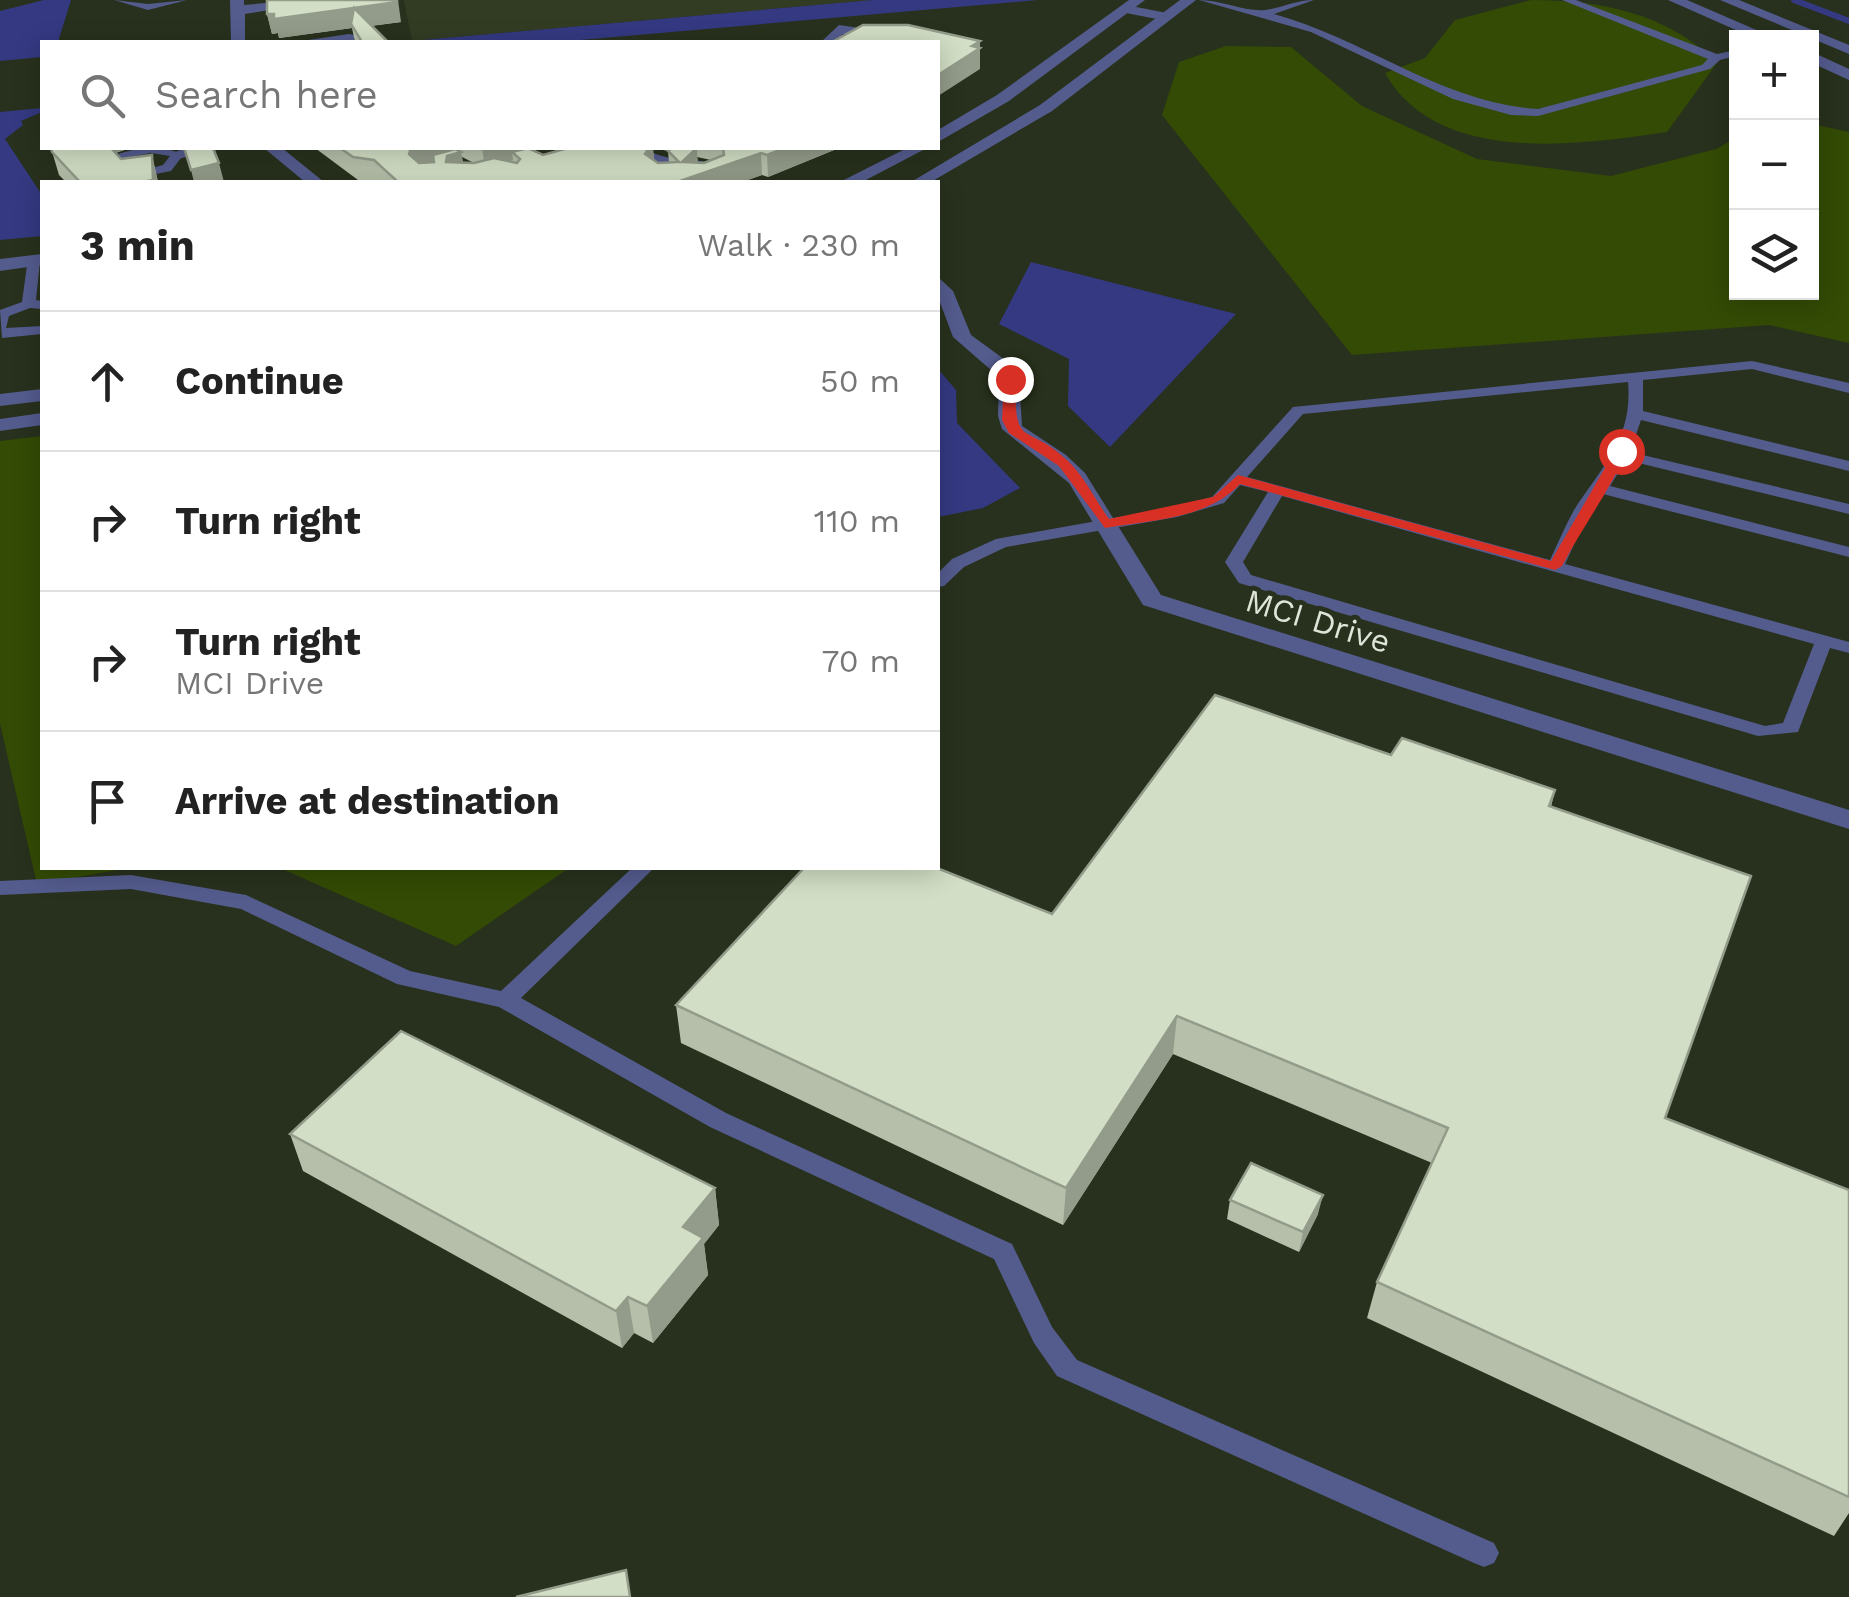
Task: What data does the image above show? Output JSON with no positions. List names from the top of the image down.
{
  "streets": {
    "street": ["MCI Drive"]
  },
  "page": {
    "map_buttons": ["+", "−"],
    "search": "Search here",
    "heading": ["3 min", "Walk · 230 m"],
    "list": [
      ["Continue", "50 m"],
      ["Turn right", "110 m"],
      ["Turn right", "MCI Drive", "70 m"],
      "Arrive at destination"
    ]
  }
}
